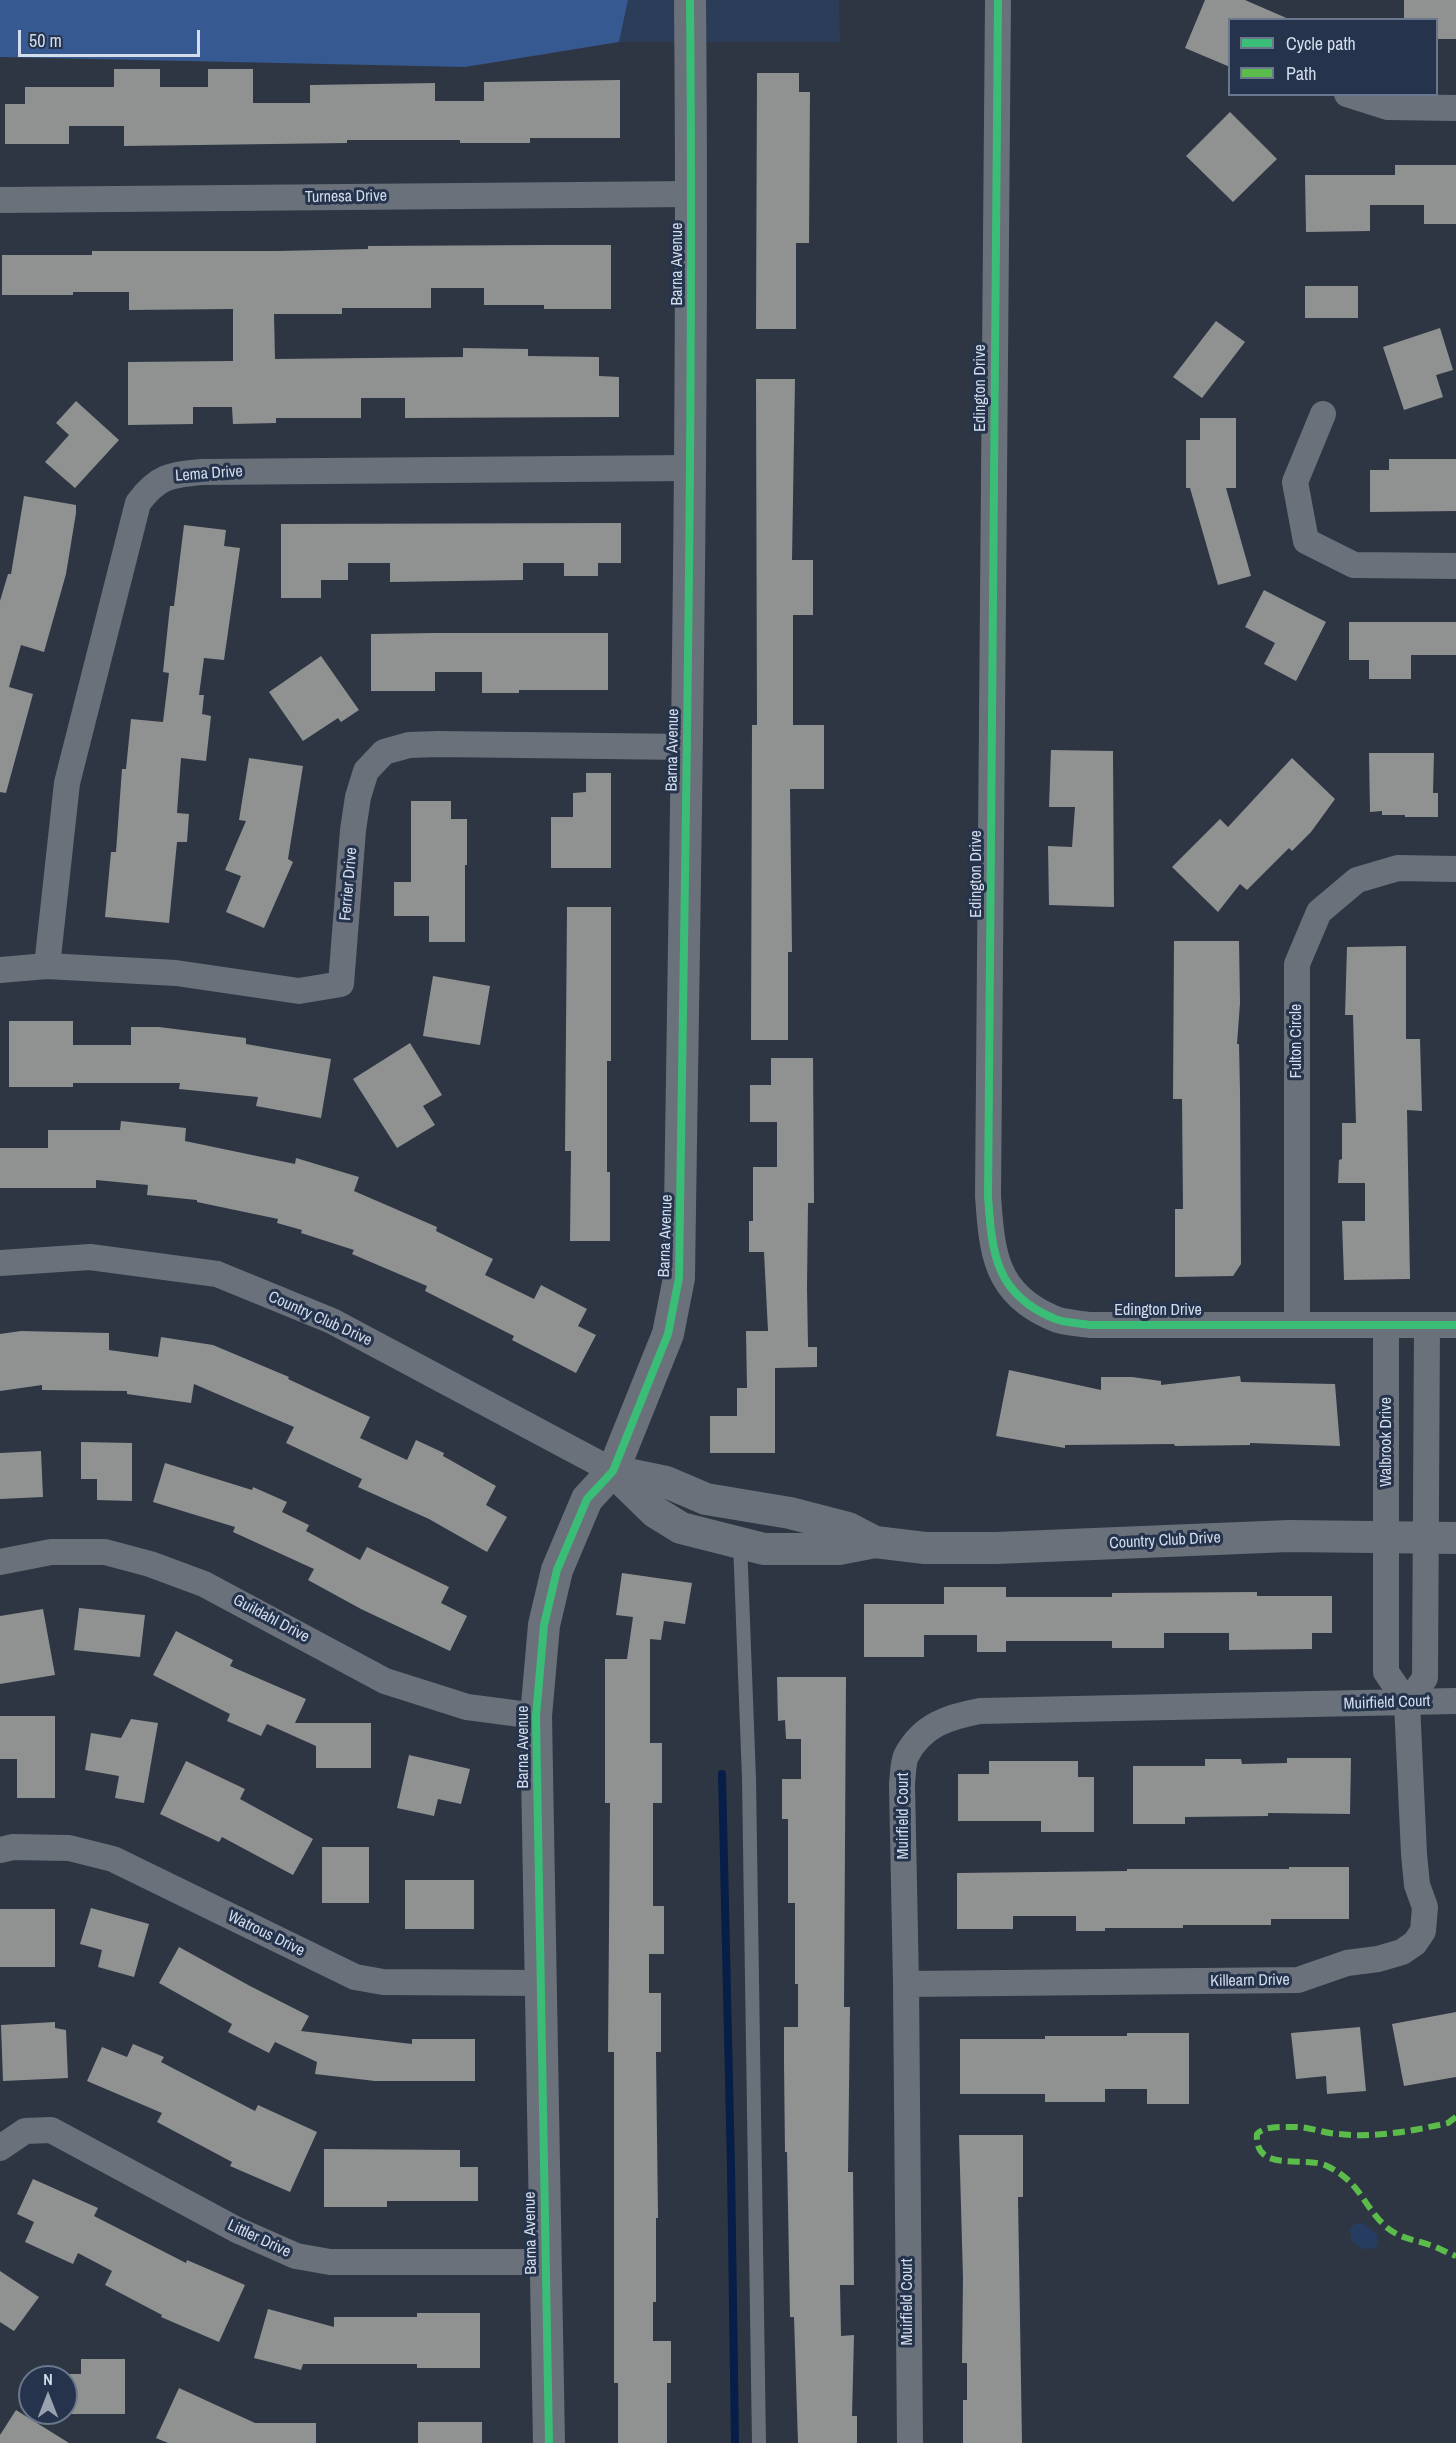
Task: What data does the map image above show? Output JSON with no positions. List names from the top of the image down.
{
  "streets": {
    "street": [
      "Turnesa Drive",
      "Barna Avenue",
      "Edington Drive",
      "Lema Drive",
      "Ferrier Drive",
      "Fulton Circle",
      "Country Club Drive",
      "Walbrook Drive",
      "Guildahl Drive",
      "Muirfield Court",
      "Watrous Drive",
      "Killearn Drive",
      "Littler Drive"
    ]
  },
  "crossings": [
    ["Turnesa Drive", "Barna Avenue"],
    ["Barna Avenue", "Lema Drive"],
    ["Barna Avenue", "Ferrier Drive"],
    ["Barna Avenue", "Country Club Drive"],
    ["Barna Avenue", "Guildahl Drive"],
    ["Barna Avenue", "Watrous Drive"],
    ["Barna Avenue", "Littler Drive"],
    ["Edington Drive", "Fulton Circle"],
    ["Edington Drive", "Walbrook Drive"],
    ["Lema Drive", "Ferrier Drive"],
    ["Country Club Drive", "Walbrook Drive"],
    ["Muirfield Court", "Killearn Drive"]
  ],
  "legend": ["Cycle path", "Path"],
  "scale_bar": "50 m",
  "north": "top"
}
